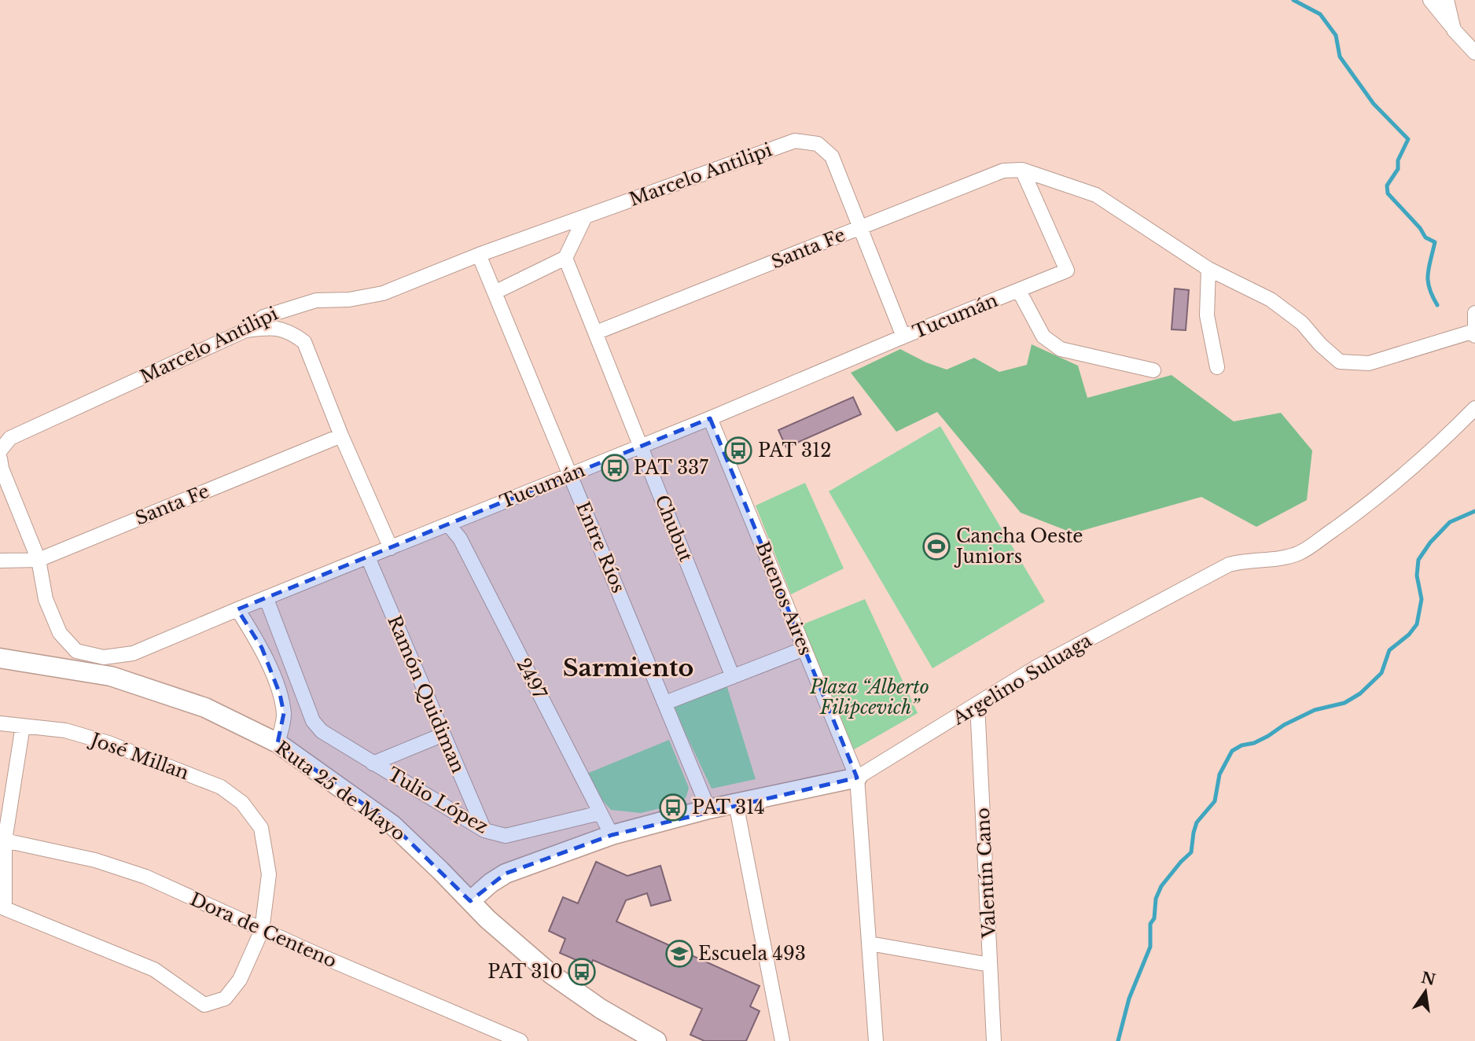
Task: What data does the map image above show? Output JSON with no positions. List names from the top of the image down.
{
  "streets": {
    "main road": ["Argelino Suluaga", "Ruta 25 de Mayo"],
    "street": [
      "Marcelo Antilipi",
      "Santa Fe",
      "Tucumán",
      "Chubut",
      "Entre Ríos",
      "Buenos Aires",
      "2497",
      "Ramón Quidiman",
      "José Millan",
      "Tulio López",
      "Valentín Cano",
      "Dora de Centeno"
    ]
  },
  "crossings": [
    ["Marcelo Antilipi", "Santa Fe"],
    ["Marcelo Antilipi", "Entre Ríos"],
    ["Santa Fe", "Tucumán"],
    ["Santa Fe", "Chubut"],
    ["Tucumán", "Chubut"],
    ["Tucumán", "Entre Ríos"],
    ["Tucumán", "Buenos Aires"],
    ["Tucumán", "2497"],
    ["Tucumán", "Ramón Quidiman"],
    ["Tucumán", "Tulio López"],
    ["Entre Ríos", "Argelino Suluaga"],
    ["Buenos Aires", "Argelino Suluaga"],
    ["2497", "Argelino Suluaga"],
    ["2497", "Tulio López"],
    ["Argelino Suluaga", "Ruta 25 de Mayo"],
    ["Argelino Suluaga", "Valentín Cano"],
    ["Ramón Quidiman", "Tulio López"],
    ["José Millan", "Dora de Centeno"]
  ],
  "districts": ["Sarmiento"],
  "parks": ["Plaza “Alberto Filipcevich”"],
  "places": {
    "bus stop": [
      "PAT 312",
      "PAT 337",
      "PAT 314",
      "PAT 310"
    ],
    "sports": ["Cancha Oeste Juniors"],
    "school or university": ["Escuela 493"]
  },
  "north": "top"
}
